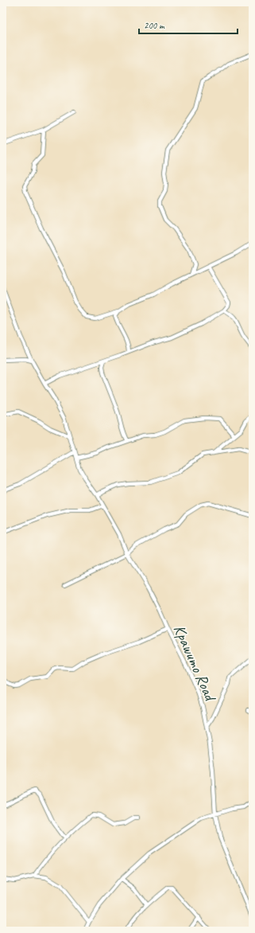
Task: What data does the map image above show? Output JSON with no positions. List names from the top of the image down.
{
  "streets": {
    "street": ["Kpawumo Road"]
  },
  "scale_bar": "200 m"
}
